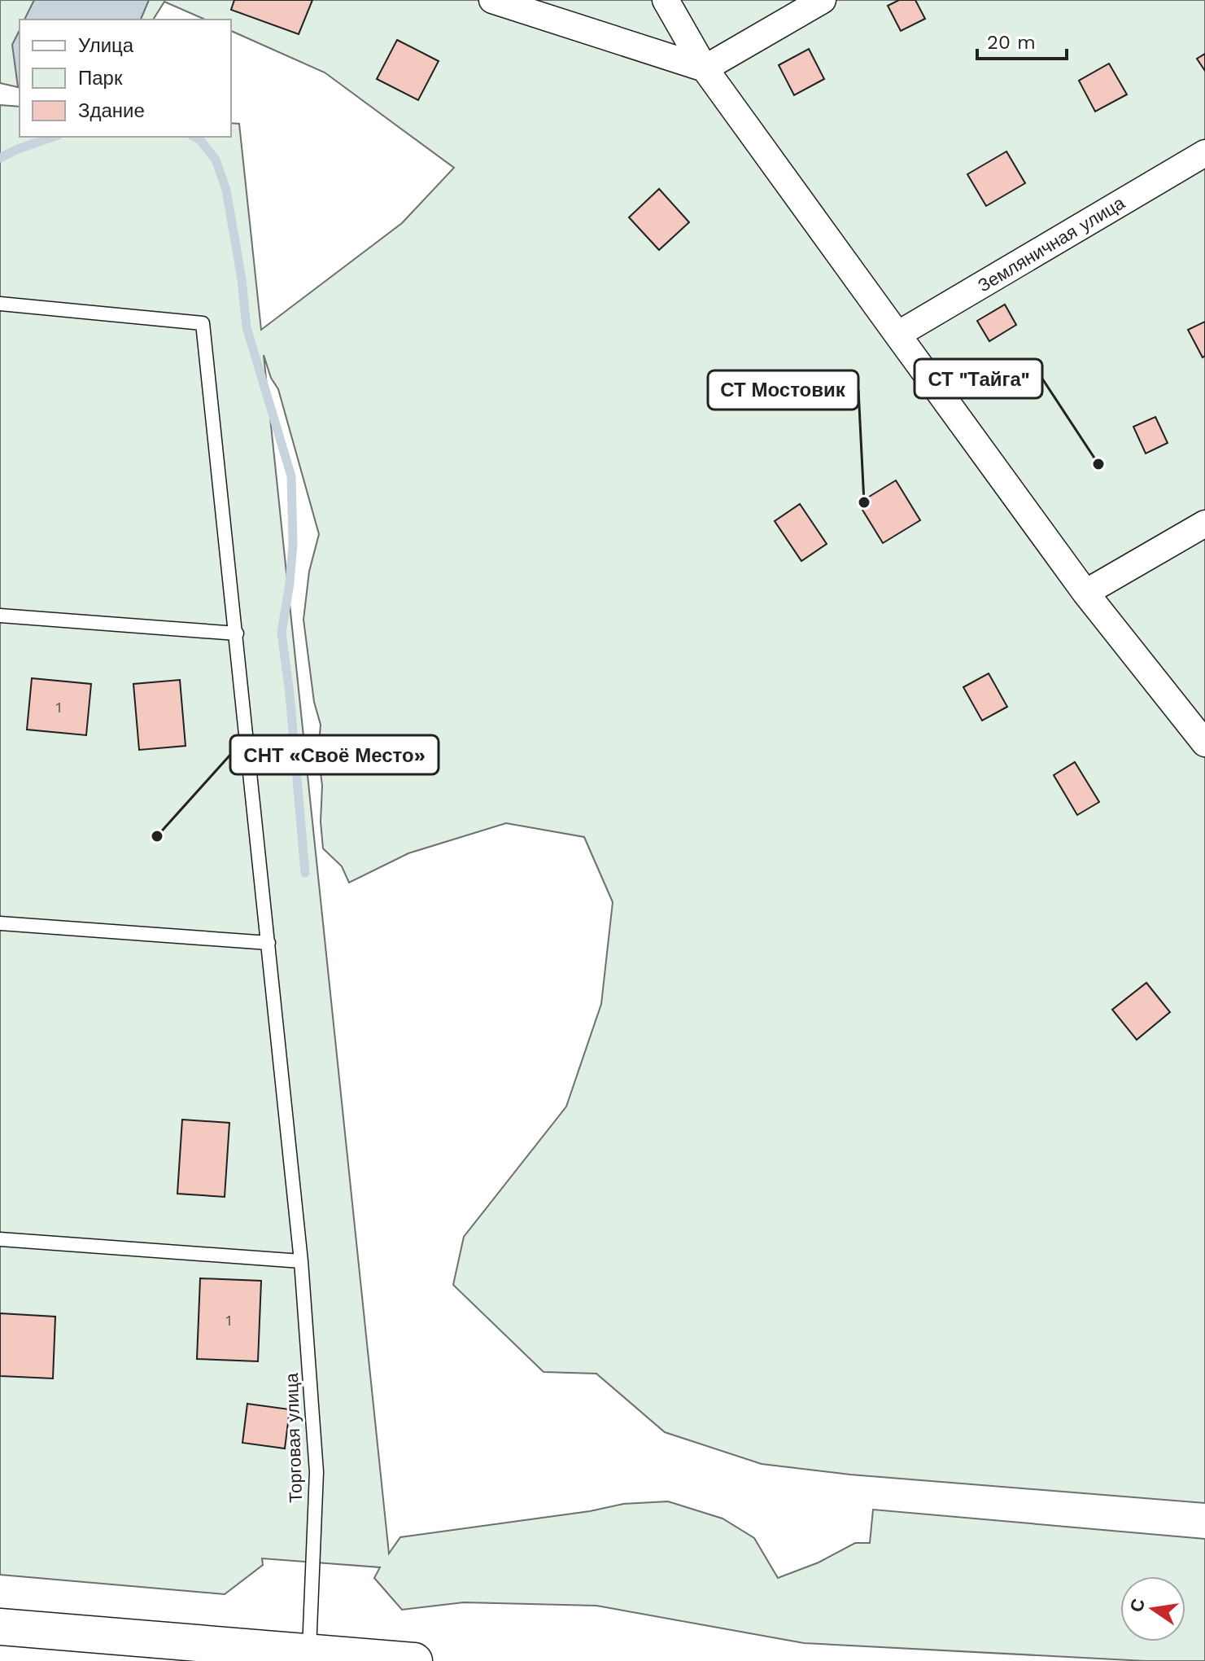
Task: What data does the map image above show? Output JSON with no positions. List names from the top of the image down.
{
  "streets": {
    "street": ["Земляничная улица"],
    "lane": ["Торговая улица"]
  },
  "places": ["СТ \"Тайга\"", "СТ Мостовик", "СНТ «Своё Место»"],
  "house_numbers": ["1", "1"],
  "legend": ["Улица", "Парк", "Здание"],
  "scale_bar": "20 m",
  "north": "left"
}
